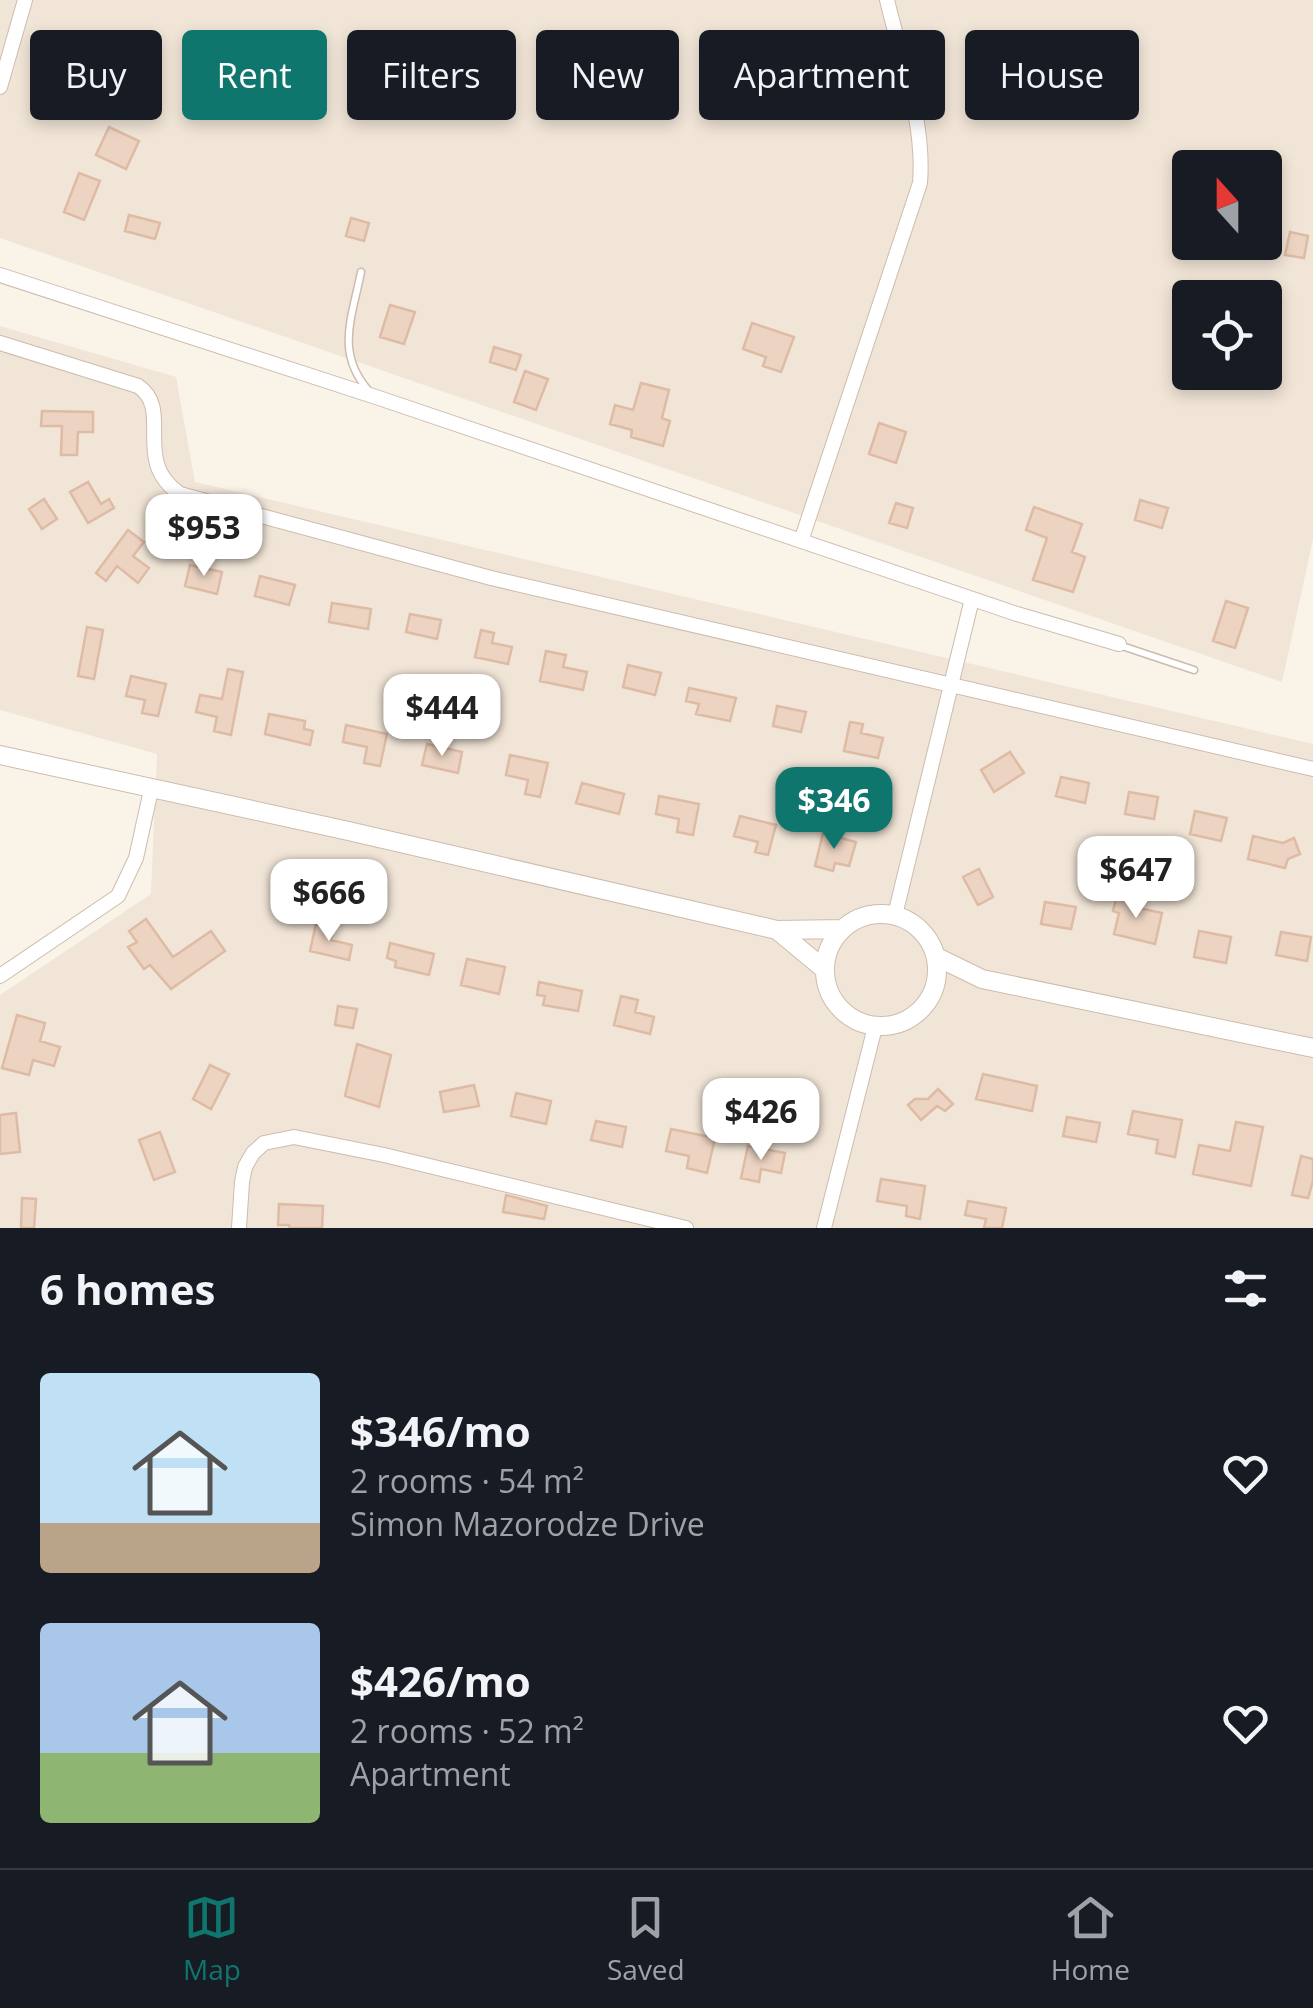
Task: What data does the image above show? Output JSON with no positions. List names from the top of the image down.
{
  "north": "top",
  "page": {
    "chip": [
      "Buy",
      "Rent",
      "Filters",
      "New",
      "Apartment",
      "House"
    ],
    "price": [
      "$953",
      "$444",
      "$346",
      "$647",
      "$666",
      "$426"
    ],
    "heading": "6 homes",
    "list": [
      {
        "name": "$346/mo",
        "note": "2 rooms · 54 m² · Simon Mazorodze Drive"
      },
      {
        "name": "$426/mo",
        "note": "2 rooms · 52 m² · Apartment"
      }
    ],
    "tabs": ["Map", "Saved", "Home"]
  }
}
